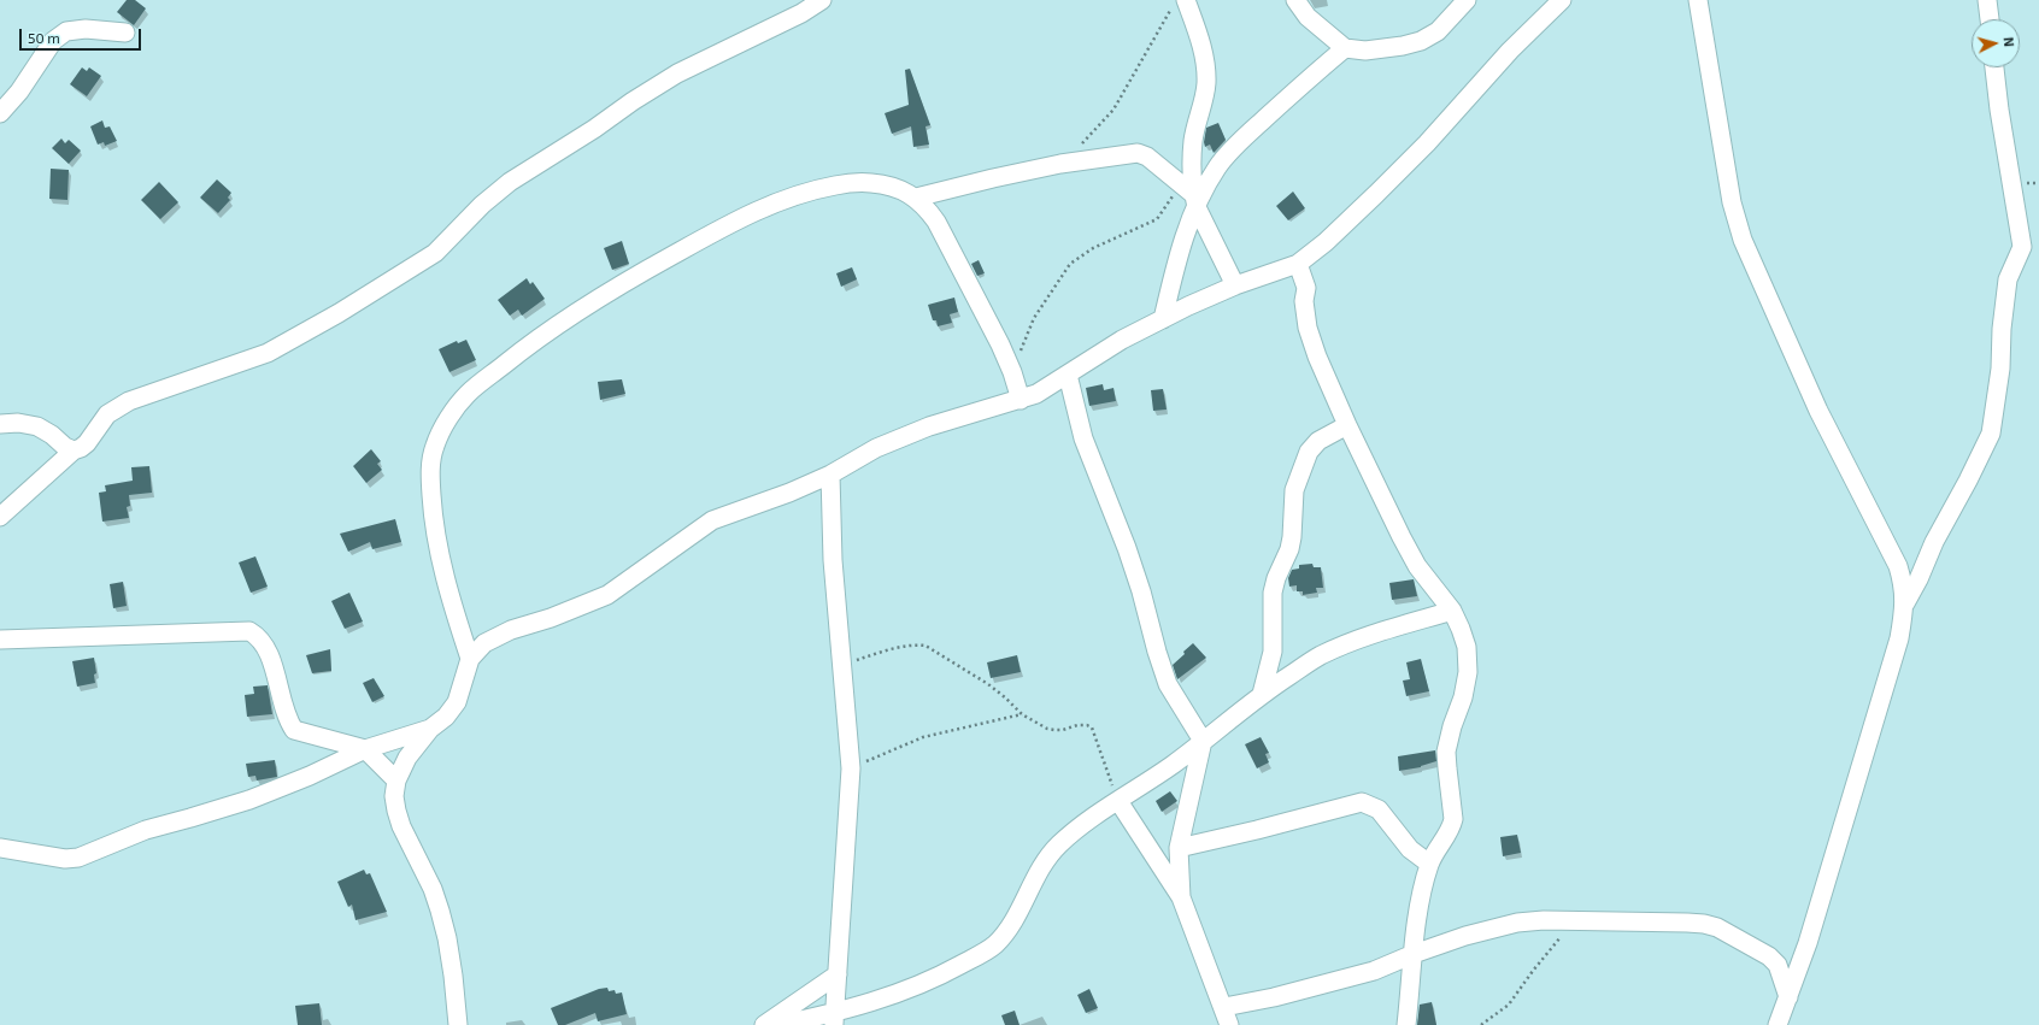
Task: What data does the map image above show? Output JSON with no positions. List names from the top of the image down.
{
  "scale_bar": "50 m",
  "north": "right"
}
